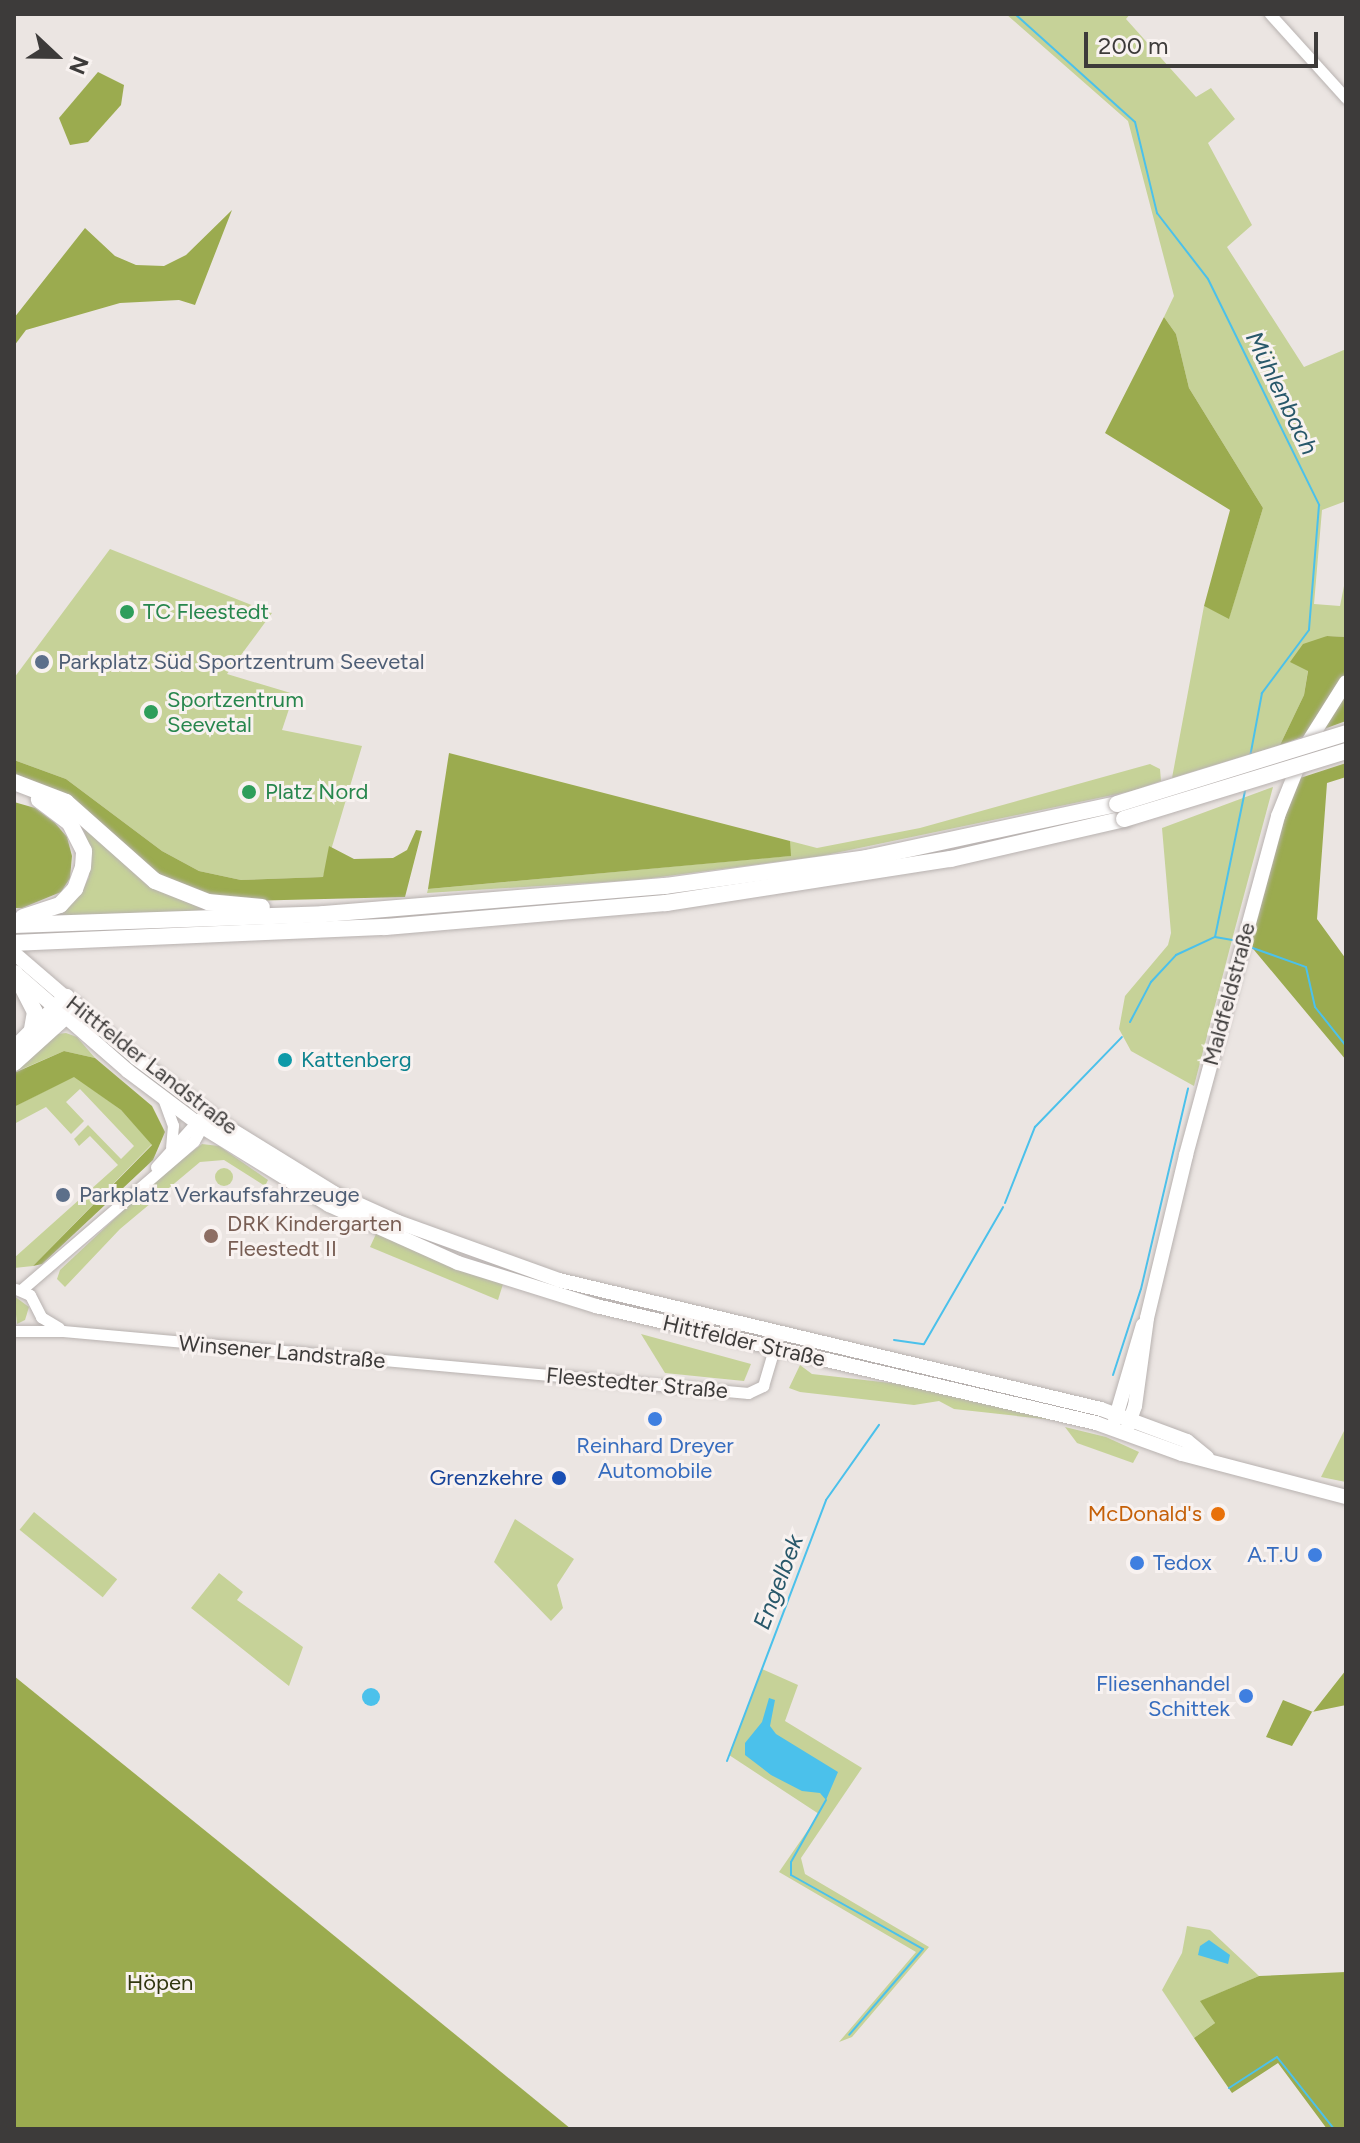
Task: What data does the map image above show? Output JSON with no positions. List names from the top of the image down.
{
  "streets": {
    "main road": ["Maldfeldstraße", "Hittfelder Landstraße", "Hittfelder Straße"],
    "street": ["Winsener Landstraße", "Fleestedter Straße"]
  },
  "crossings": [
    ["Maldfeldstraße", "Hittfelder Straße"],
    ["Hittfelder Landstraße", "Hittfelder Straße"],
    ["Hittfelder Straße", "Fleestedter Straße"],
    ["Winsener Landstraße", "Fleestedter Straße"]
  ],
  "water": ["Mühlenbach", "Engelbek"],
  "parks": ["Höpen"],
  "places": [
    "TC Fleestedt",
    "Parkplatz Süd Sportzentrum Seevetal",
    "Sportzentrum Seevetal",
    "Platz Nord",
    "Kattenberg",
    "Parkplatz Verkaufsfahrzeuge",
    "DRK Kindergarten Fleestedt II",
    "Reinhard Dreyer Automobile",
    "Grenzkehre",
    "McDonald's",
    "A.T.U",
    "Tedox",
    "Fliesenhandel Schittek"
  ],
  "scale_bar": "200 m",
  "north": "right"
}
